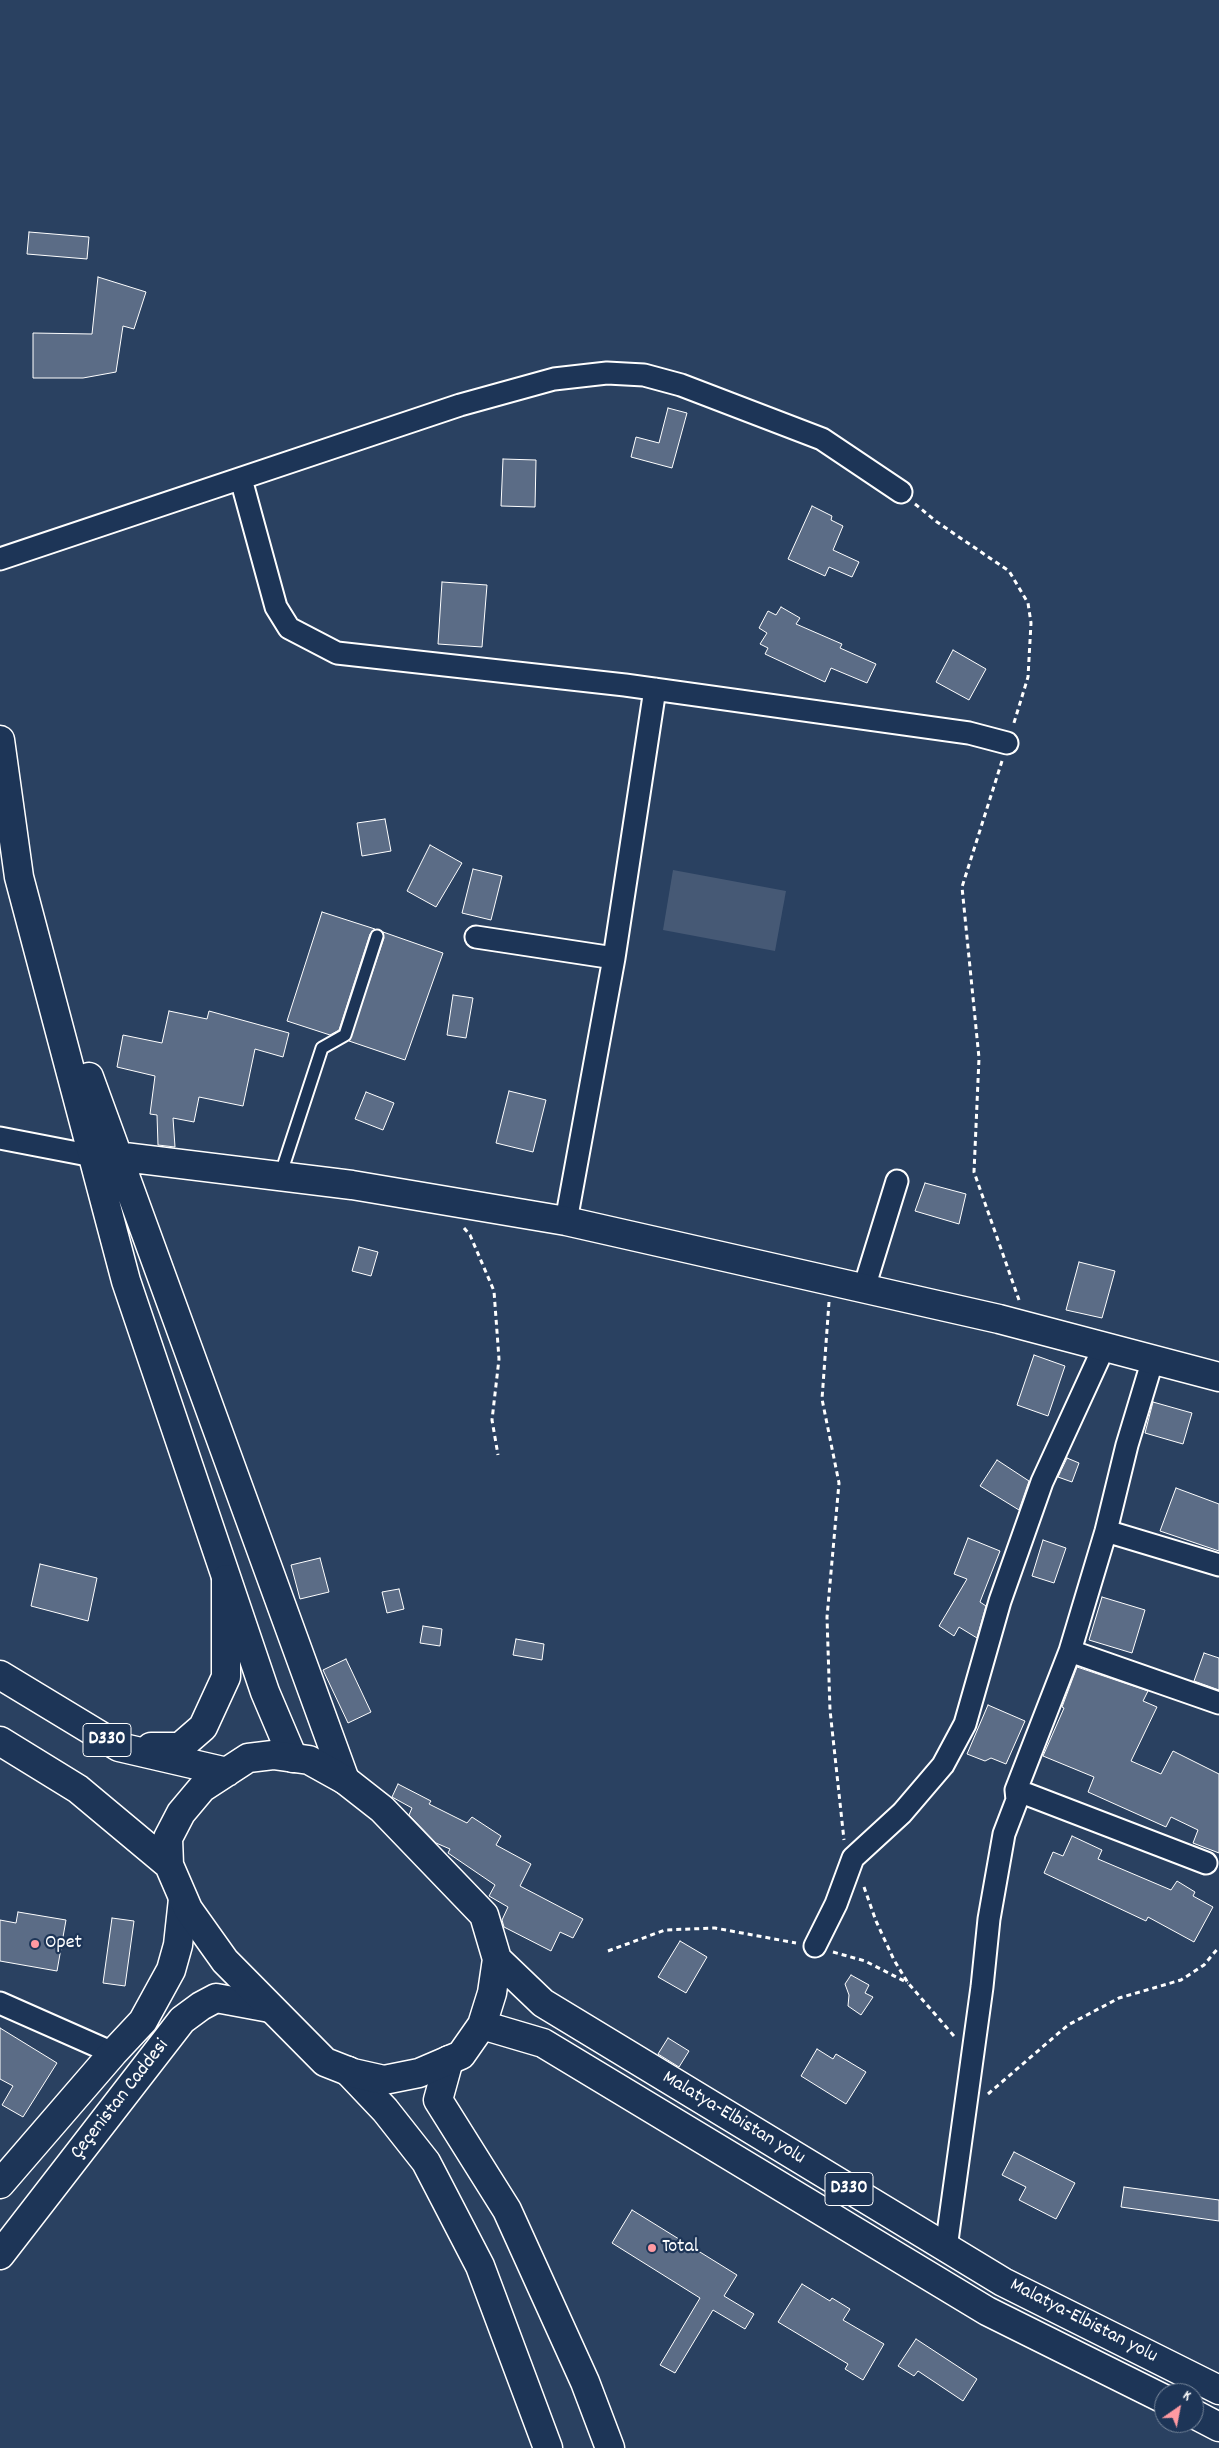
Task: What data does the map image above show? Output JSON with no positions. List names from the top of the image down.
{
  "streets": {
    "main road": ["D330", "Çeçenistan Caddesi", "Malatya-Elbistan yolu"]
  },
  "places": ["Opet", "Total"],
  "north": "top right"
}
